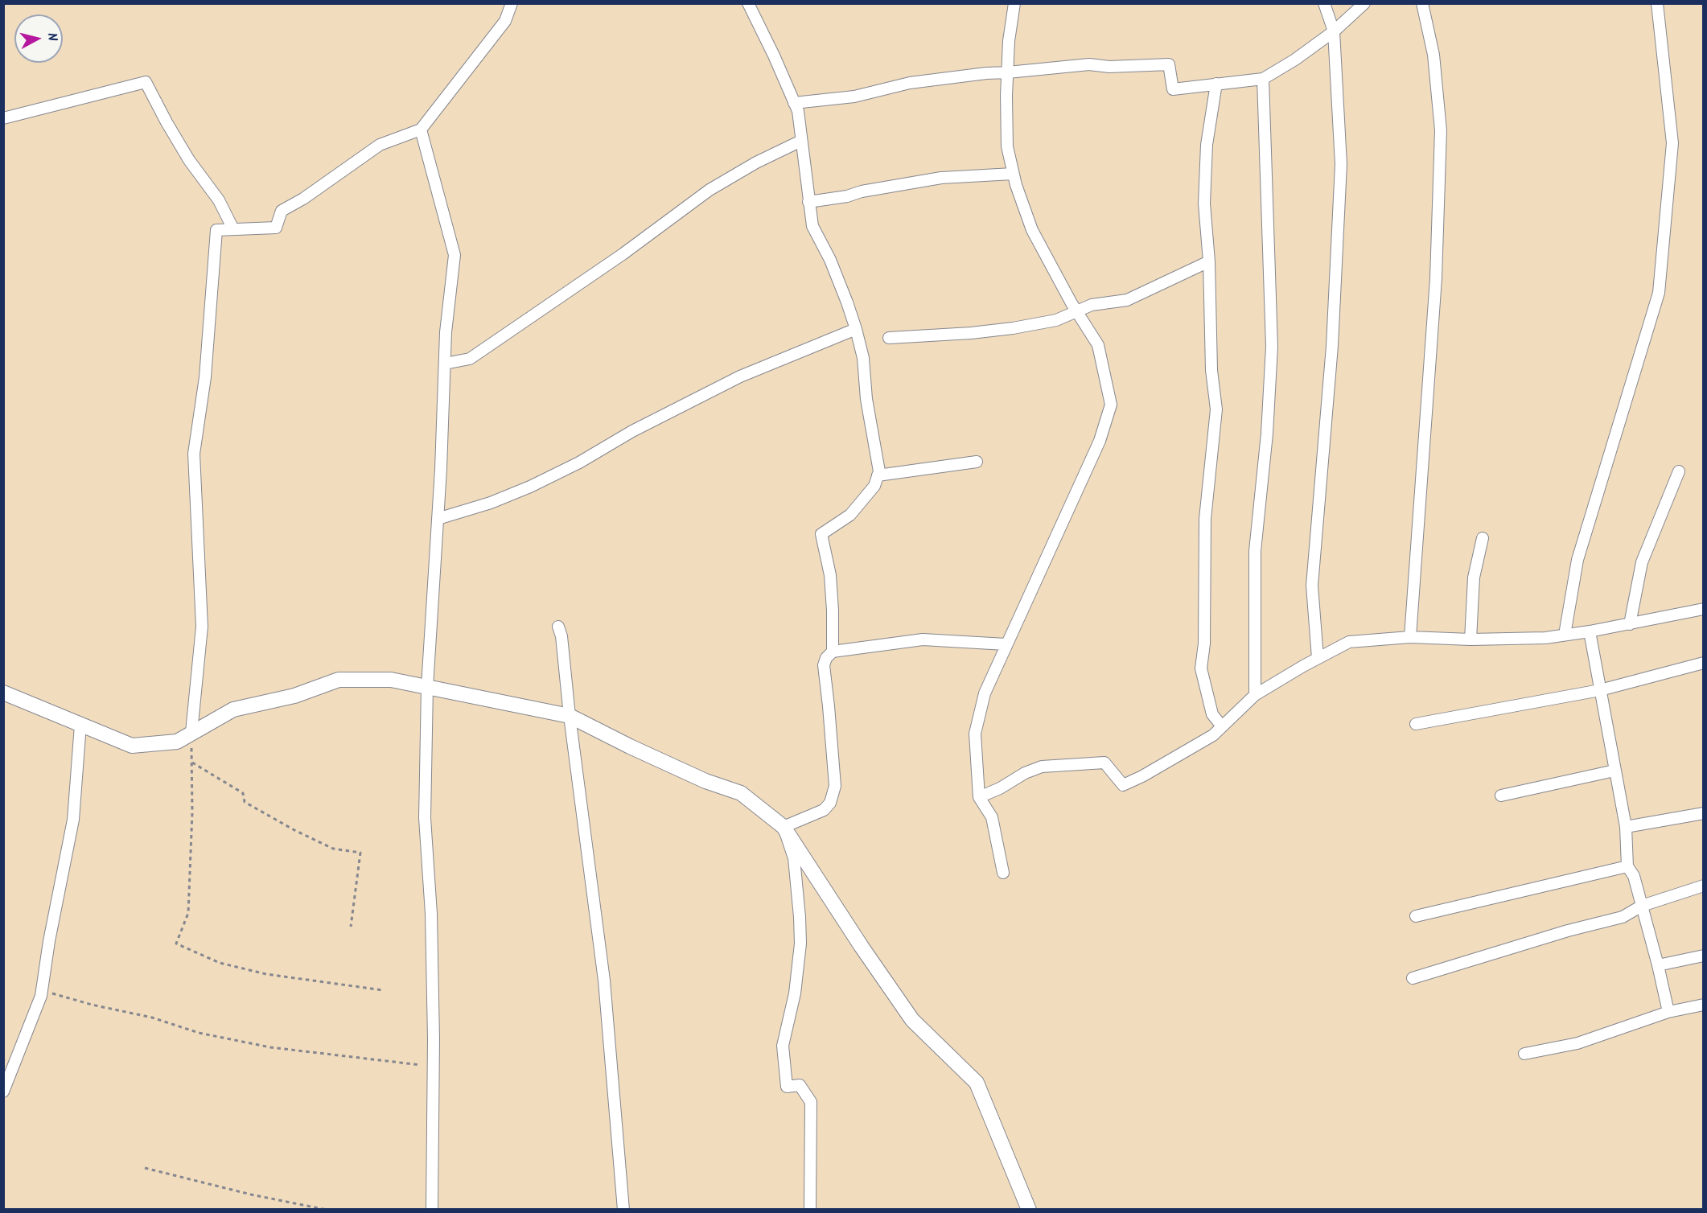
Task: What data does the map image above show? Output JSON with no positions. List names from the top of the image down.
{
  "north": "right"
}
